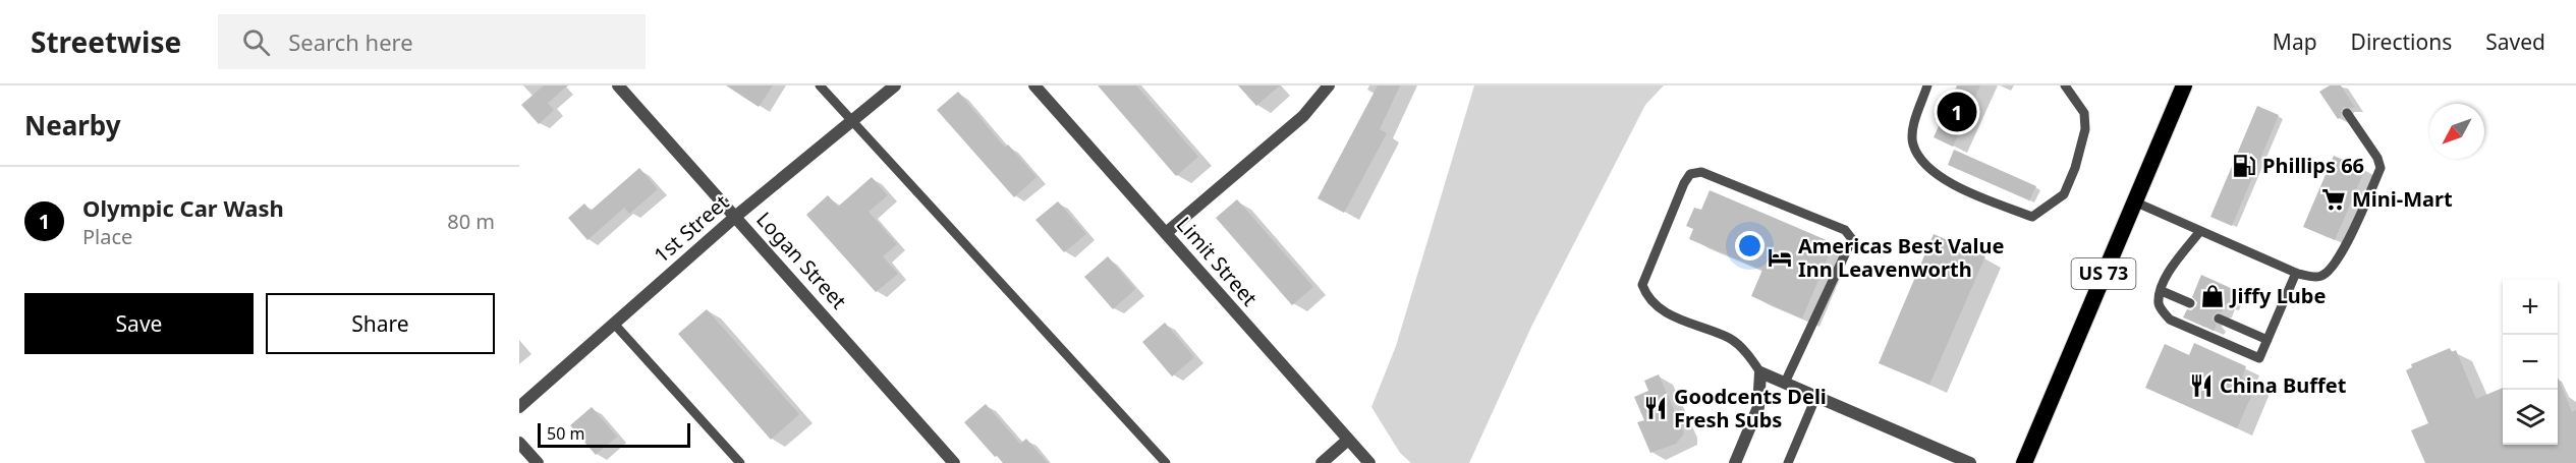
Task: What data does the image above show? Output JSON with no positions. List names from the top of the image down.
{
  "streets": {
    "highway": ["US 73"],
    "street": ["1st Street", "Logan Street", "Limit Street"]
  },
  "crossings": [
    ["1st Street", "Logan Street"]
  ],
  "places": {
    "fuel station": ["Phillips 66"],
    "supermarket": ["Mini-Mart"],
    "hotel": ["Americas Best Value Inn Leavenworth"],
    "shop": ["Jiffy Lube"],
    "restaurant": ["China Buffet", "Goodcents Deli Fresh Subs"]
  },
  "scale_bar": "50 m",
  "north": "bottom left",
  "page": {
    "header": "Streetwise",
    "search": "Search here",
    "nav": ["Map", "Directions", "Saved"],
    "heading": "Nearby",
    "pins": "1",
    "list": [
      {
        "mark": "1",
        "name": "Olympic Car Wash",
        "note": "Place",
        "value": "80 m"
      }
    ],
    "buttons": ["Save", "Share"],
    "map_buttons": ["+", "−"],
    "scale": "50 m"
  }
}
